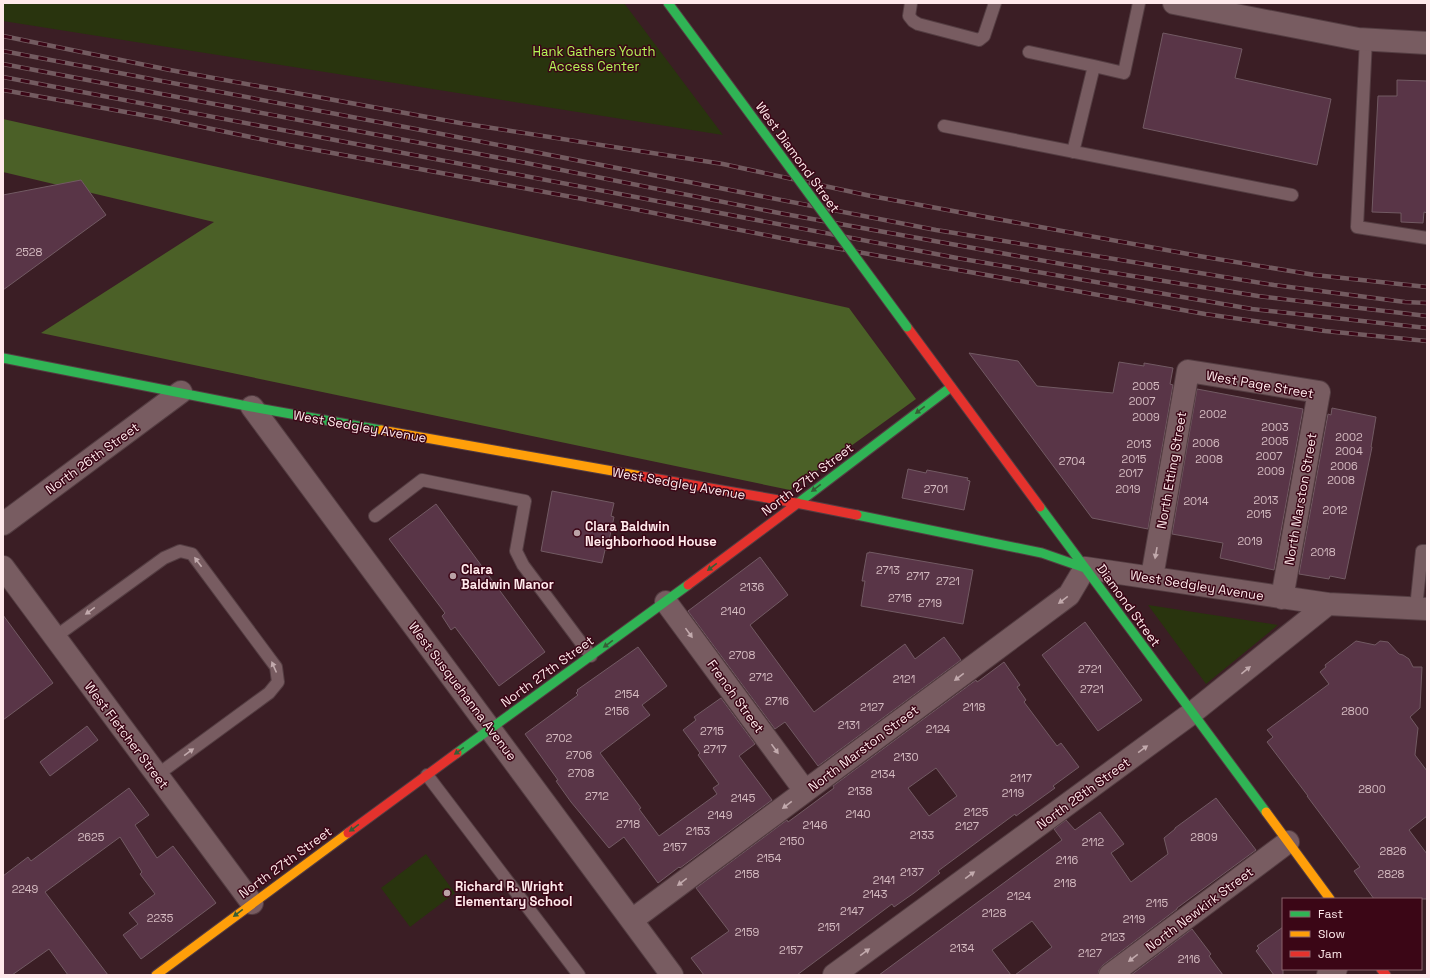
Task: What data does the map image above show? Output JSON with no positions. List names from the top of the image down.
{
  "streets": {
    "street": [
      "West Diamond Street",
      "West Page Street",
      "West Sedgley Avenue",
      "North 26th Street",
      "North Etting Street",
      "North 27th Street",
      "North Marston Street",
      "Diamond Street",
      "West Susquehanna Avenue",
      "French Street",
      "West Fletcher Street",
      "North 28th Street",
      "North Newkirk Street"
    ]
  },
  "crossings": [
    ["West Diamond Street", "Diamond Street"],
    ["West Page Street", "North Etting Street"],
    ["West Page Street", "North Marston Street"],
    ["West Sedgley Avenue", "North 26th Street"],
    ["West Sedgley Avenue", "North Etting Street"],
    ["West Sedgley Avenue", "North 27th Street"],
    ["West Sedgley Avenue", "North Marston Street"],
    ["West Sedgley Avenue", "Diamond Street"],
    ["West Sedgley Avenue", "West Susquehanna Avenue"],
    ["West Sedgley Avenue", "North 28th Street"],
    ["North 27th Street", "Diamond Street"],
    ["North 27th Street", "West Susquehanna Avenue"],
    ["North 27th Street", "French Street"],
    ["North 27th Street", "West Fletcher Street"],
    ["North Marston Street", "Diamond Street"],
    ["North Marston Street", "West Susquehanna Avenue"],
    ["North Marston Street", "French Street"],
    ["Diamond Street", "North 28th Street"],
    ["Diamond Street", "North Newkirk Street"]
  ],
  "one_way": [
    "North Etting Street",
    "North 27th Street",
    "North Marston Street",
    "French Street",
    "North 28th Street",
    "North Newkirk Street"
  ],
  "parks": ["Hank Gathers Youth Access Center"],
  "places": ["Clara Baldwin Neighborhood House", "Clara Baldwin Manor", "Richard R. Wright Elementary School"],
  "house_numbers": [
    "2528",
    "2005",
    "2007",
    "2002",
    "2009",
    "2003",
    "2002",
    "2005",
    "2006",
    "2013",
    "2004",
    "2007",
    "2015",
    "2008",
    "2704",
    "2006",
    "2009",
    "2017",
    "2008",
    "2701",
    "2019",
    "2013",
    "2014",
    "2012",
    "2015",
    "2019",
    "2018",
    "2713",
    "2717",
    "2721",
    "2136",
    "2715",
    "2719",
    "2140",
    "2708",
    "2721",
    "2712",
    "2121",
    "2721",
    "2154",
    "2716",
    "2127",
    "2118",
    "2156",
    "2800",
    "2131",
    "2124",
    "2715",
    "2702",
    "2717",
    "2706",
    "2130",
    "2708",
    "2134",
    "2117",
    "2800",
    "2138",
    "2119",
    "2712",
    "2145",
    "2125",
    "2140",
    "2149",
    "2718",
    "2146",
    "2127",
    "2153",
    "2133",
    "2625",
    "2809",
    "2150",
    "2112",
    "2157",
    "2826",
    "2154",
    "2116",
    "2137",
    "2158",
    "2828",
    "2141",
    "2118",
    "2249",
    "2143",
    "2124",
    "2115",
    "2147",
    "2128",
    "2235",
    "2119",
    "2151",
    "2159",
    "2123",
    "2134",
    "2157",
    "2127",
    "2116"
  ],
  "legend": ["Fast", "Slow", "Jam"]
}
